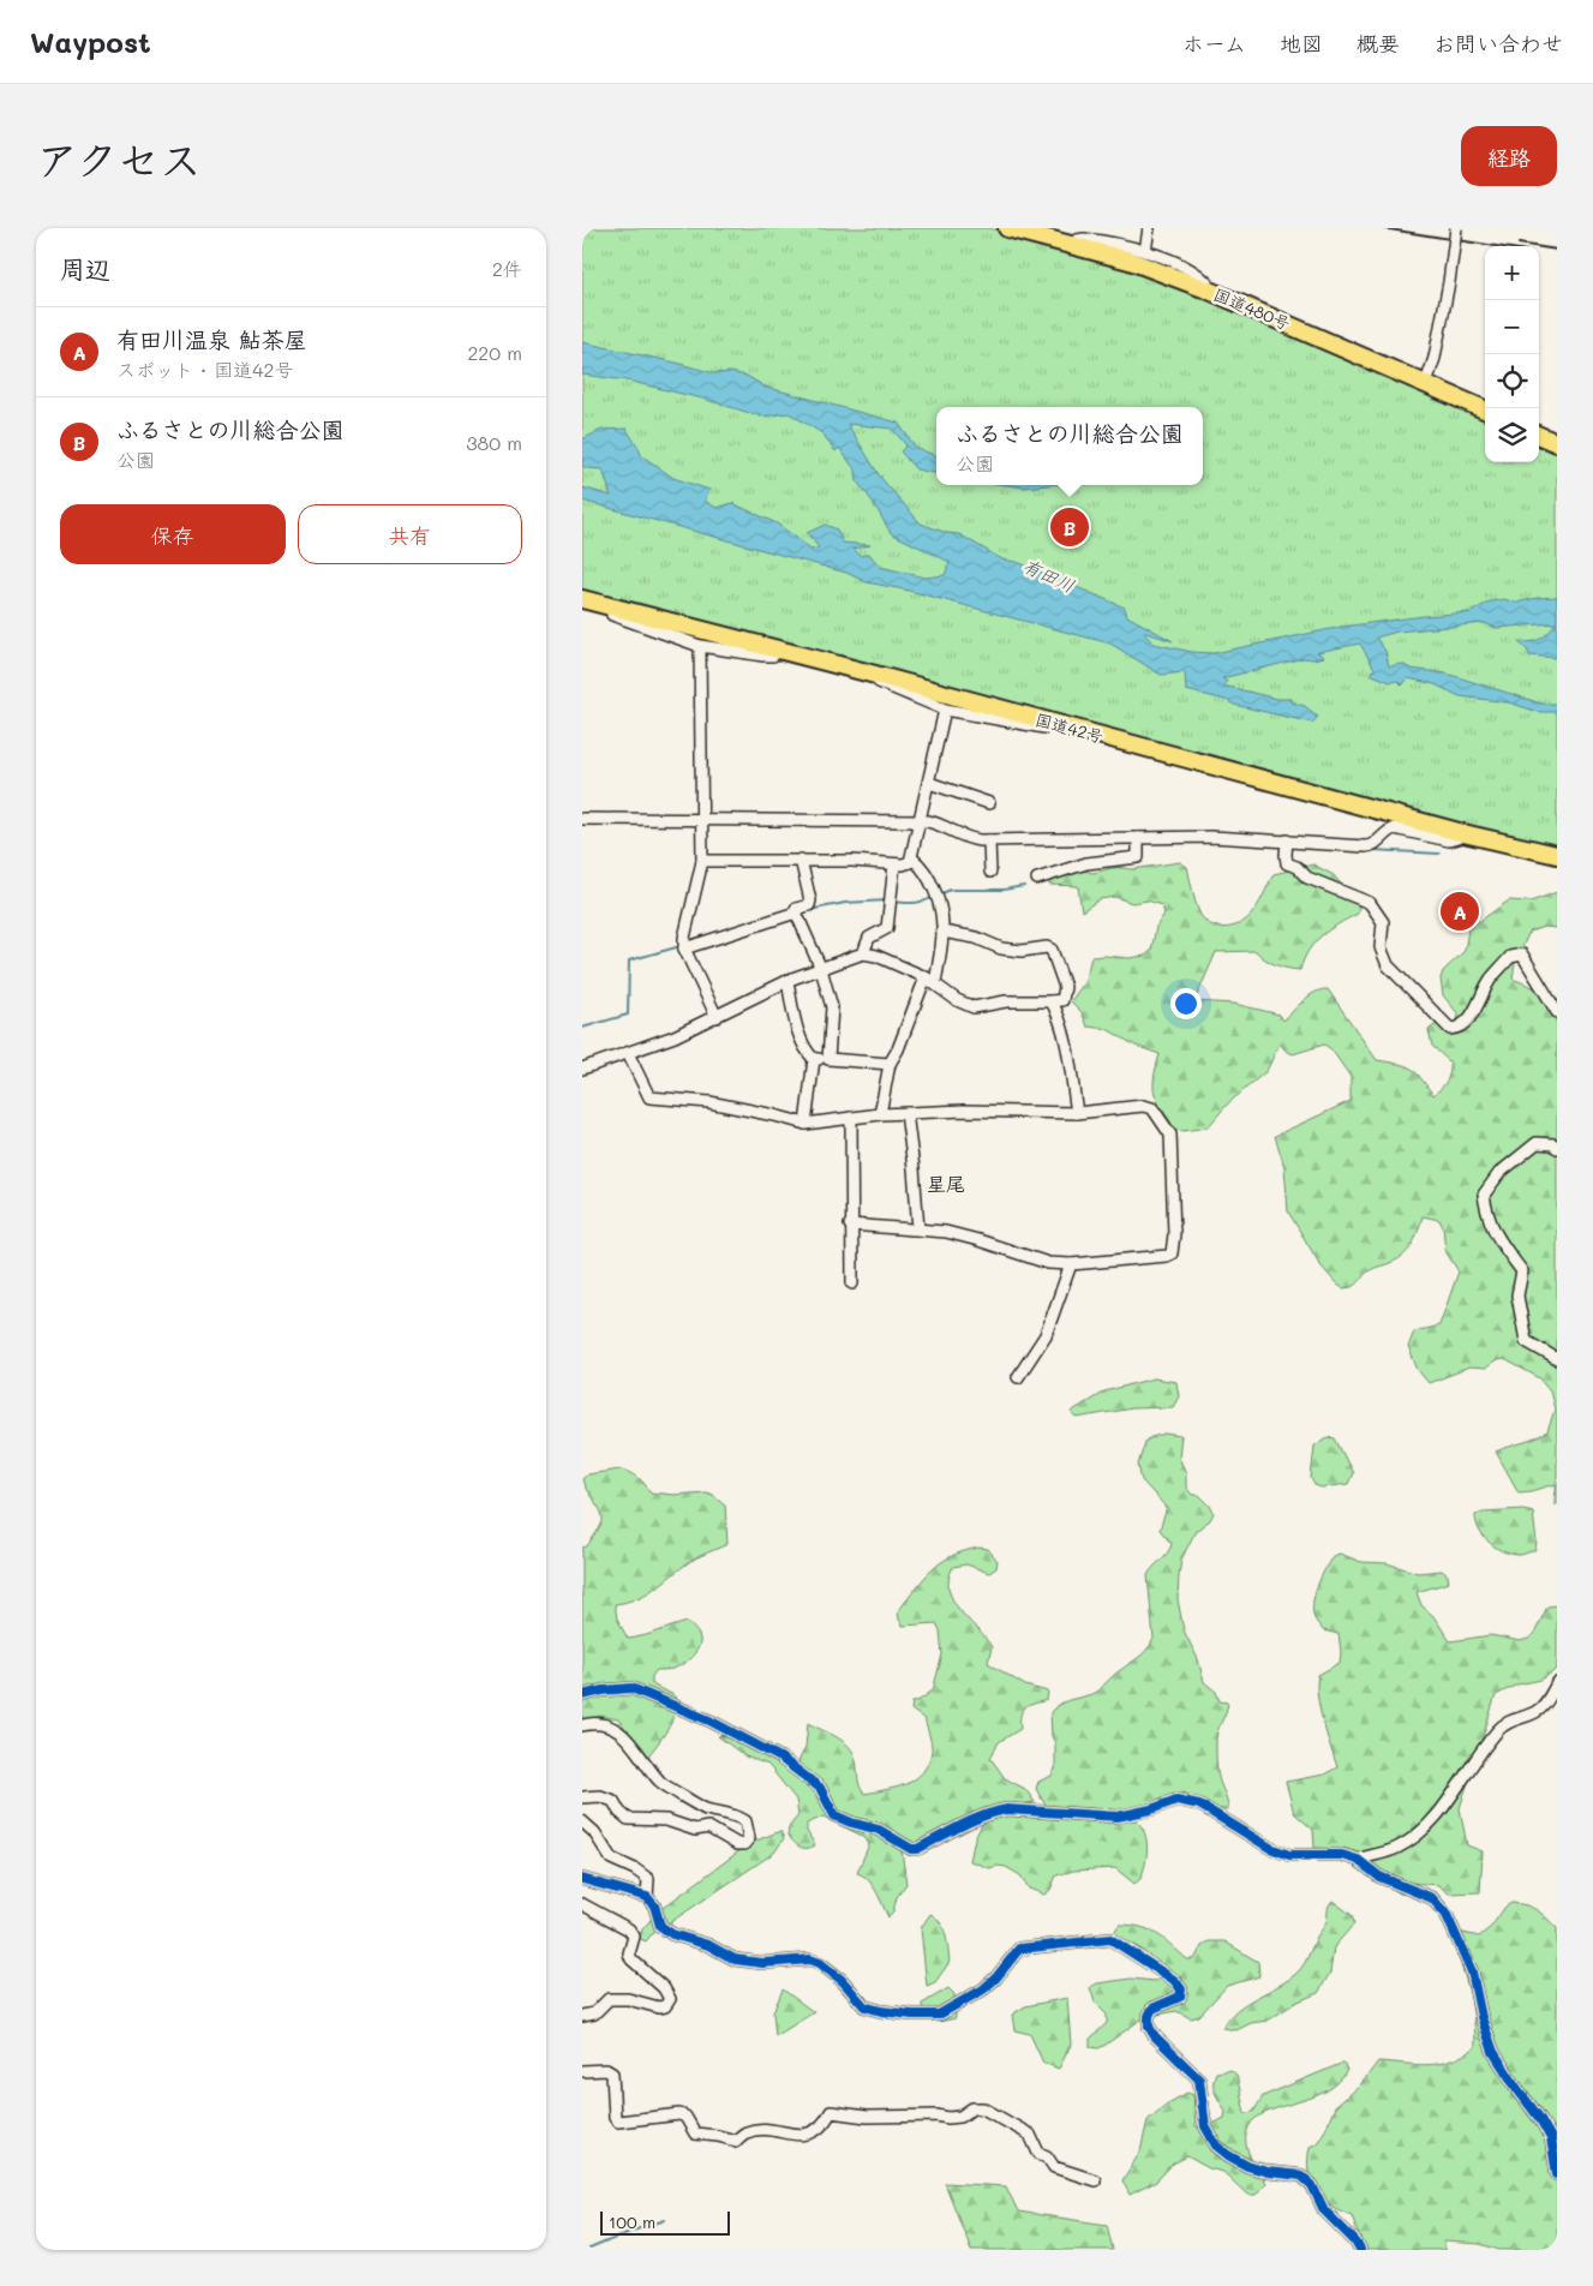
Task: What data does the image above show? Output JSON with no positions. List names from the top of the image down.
{
  "streets": {
    "highway": ["国道480号", "国道42号"]
  },
  "districts": ["星尾"],
  "water": ["有田川"],
  "scale_bar": "100 m",
  "page": {
    "header": "Waypost",
    "nav": [
      "ホーム",
      "地図",
      "概要",
      "お問い合わせ"
    ],
    "title": "アクセス",
    "buttons": [
      "経路",
      ["保存", "共有"]
    ],
    "heading": ["周辺", "2件"],
    "map_buttons": ["+", "−"],
    "list": [
      {
        "mark": "A",
        "name": "有田川温泉 鮎茶屋",
        "note": "スポット · 国道42号",
        "value": "220 m"
      },
      {
        "mark": "B",
        "name": "ふるさとの川総合公園",
        "note": "公園",
        "value": "380 m"
      }
    ],
    "popup": ["ふるさとの川総合公園", "公園"],
    "pins": ["B", "A"],
    "scale": "100 m"
  }
}
